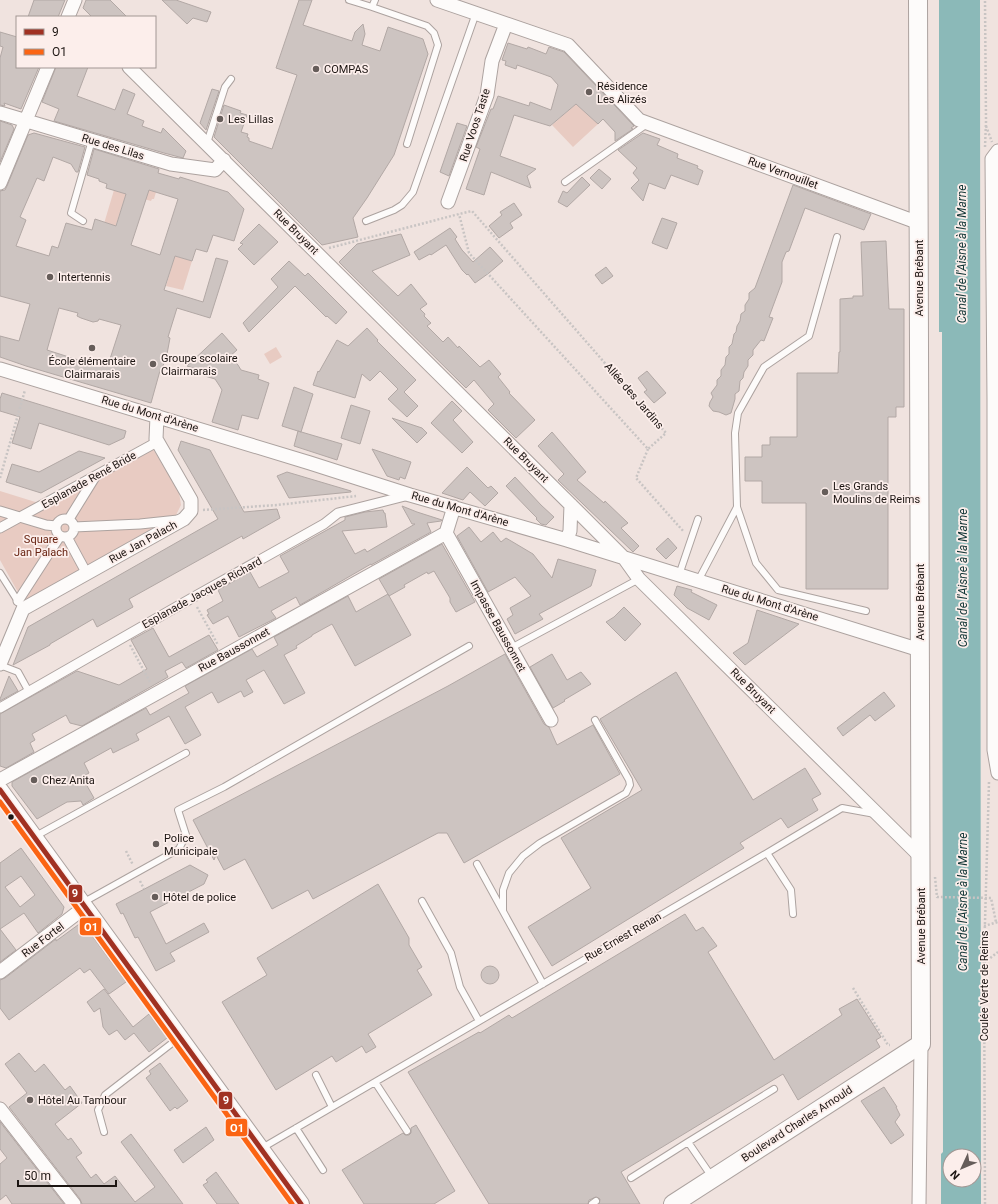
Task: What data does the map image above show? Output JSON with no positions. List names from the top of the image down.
{
  "streets": {
    "main road": ["Avenue Brébant", "Boulevard Charles Arnould"],
    "street": [
      "Rue Voos Taste",
      "Rue des Lilas",
      "Rue Vernouillet",
      "Rue Bruyant",
      "Rue du Mont d'Arène",
      "Esplanade René Bride",
      "Rue Jan Palach",
      "Esplanade Jacques Richard",
      "Impasse Baussonnet",
      "Rue Baussonnet",
      "Rue Fortel"
    ],
    "lane": ["Rue Ernest Renan"],
    "path": ["Allée des Jardins", "Coulée Verte de Reims"]
  },
  "crossings": [
    ["Rue Voos Taste", "Rue Vernouillet"],
    ["Rue des Lilas", "Rue Bruyant"],
    ["Rue Vernouillet", "Avenue Brébant"],
    ["Rue Bruyant", "Avenue Brébant"],
    ["Rue Bruyant", "Allée des Jardins"],
    ["Rue Bruyant", "Rue du Mont d'Arène"],
    ["Rue Bruyant", "Rue Ernest Renan"],
    ["Avenue Brébant", "Rue du Mont d'Arène"],
    ["Avenue Brébant", "Boulevard Charles Arnould"],
    ["Rue du Mont d'Arène", "Esplanade Jacques Richard"],
    ["Impasse Baussonnet", "Rue Baussonnet"]
  ],
  "water": ["Canal de l'Aisne à la Marne"],
  "parks": ["Square Jan Palach"],
  "places": [
    "COMPAS",
    "Résidence Les Alizés",
    "Les Lillas",
    "Intertennis",
    "École élémentaire Clairmarais",
    "Groupe scolaire Clairmarais",
    "Les Grands Moulins de Reims",
    "Chez Anita",
    "Police Municipale",
    "Hôtel de police",
    "Hôtel Au Tambour"
  ],
  "lines": ["transit line 9", "transit line O1"],
  "legend": ["9", "O1"],
  "scale_bar": "50 m",
  "north": "bottom left"
}
